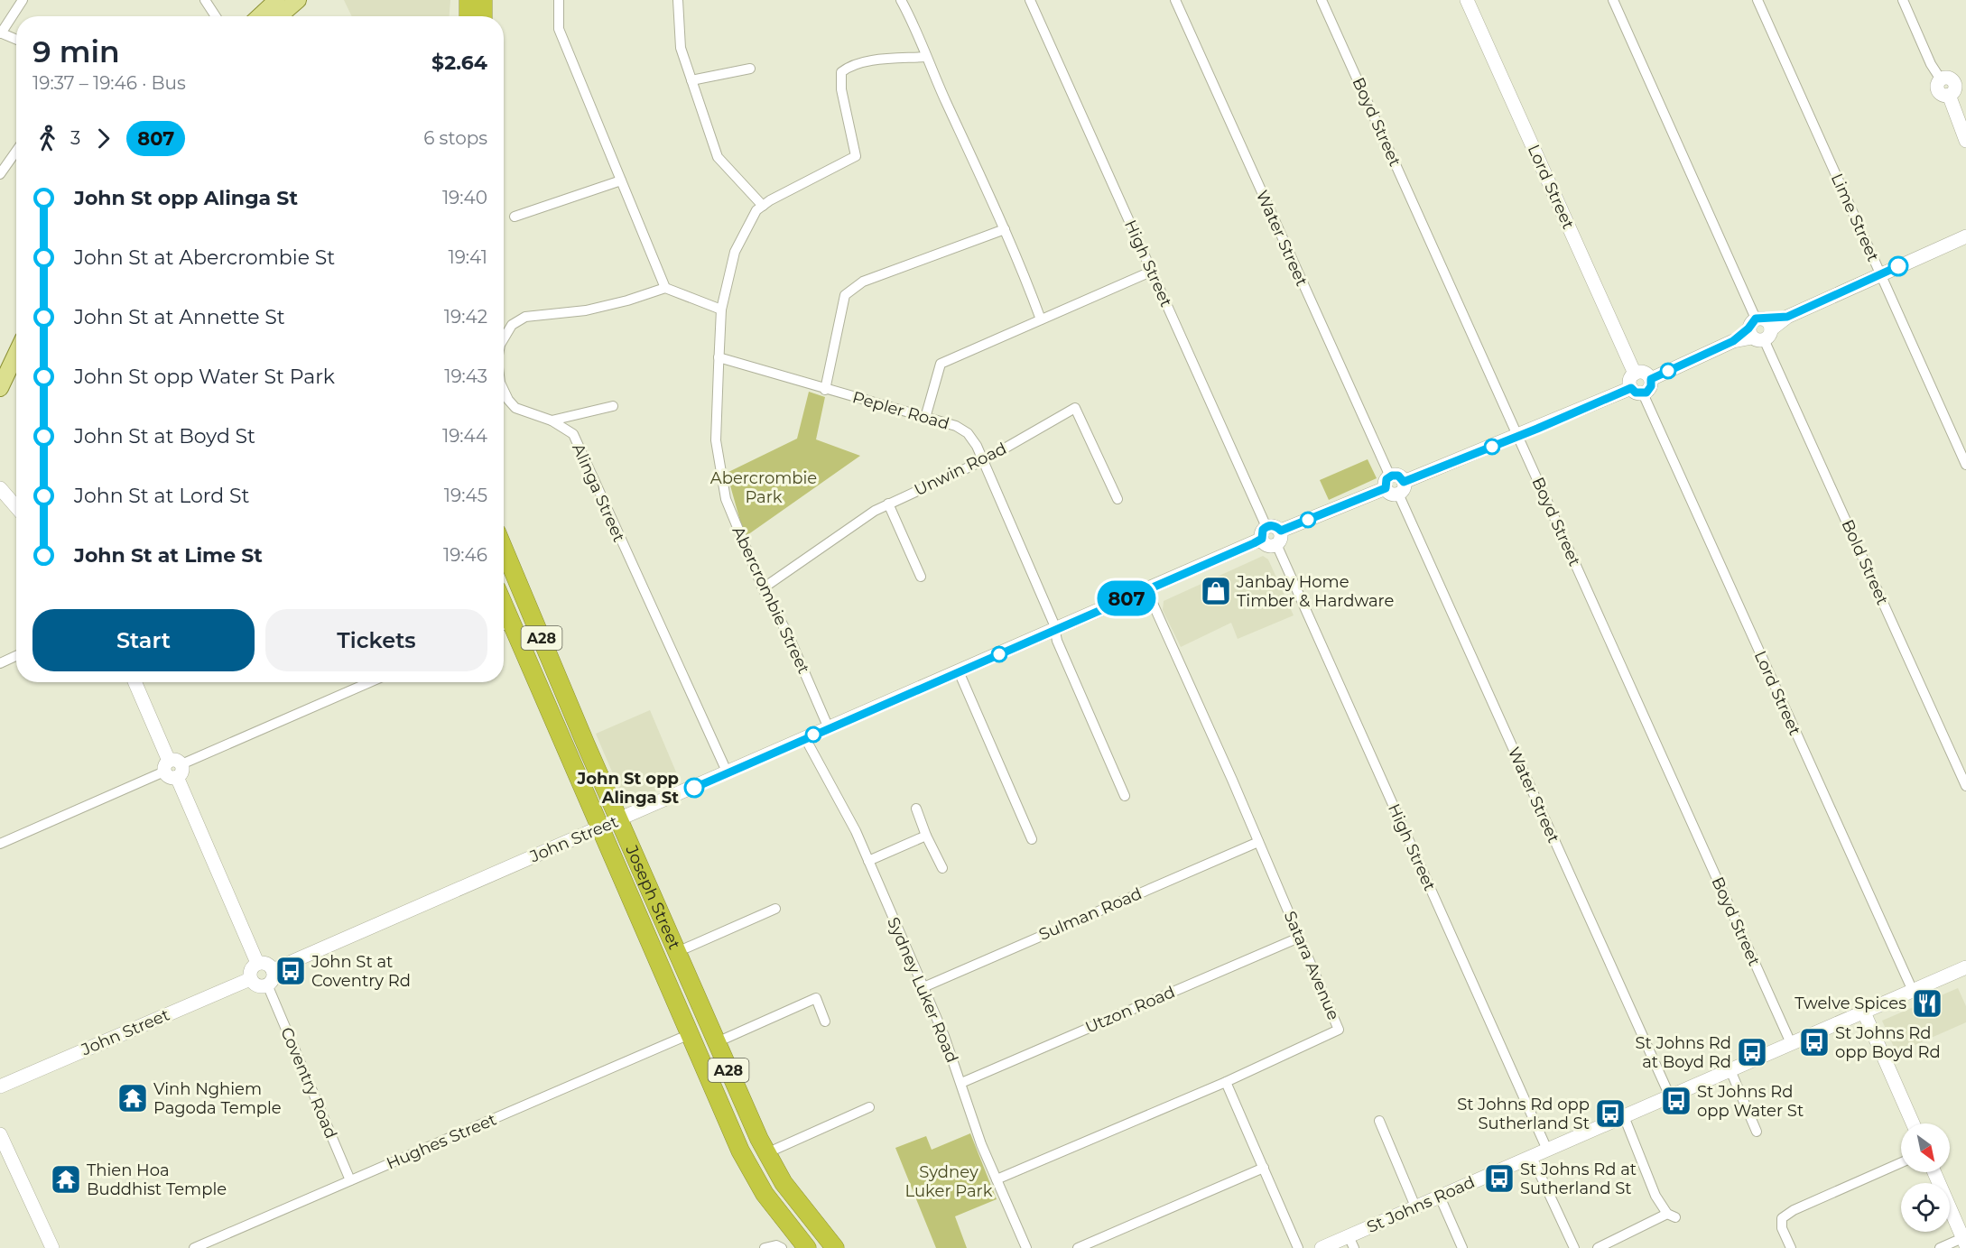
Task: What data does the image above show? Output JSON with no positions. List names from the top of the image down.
{
  "streets": {
    "highway": ["A28", "Joseph Street"],
    "street": [
      "Boyd Street",
      "Lord Street",
      "Lime Street",
      "Water Street",
      "High Street",
      "Pepler Road",
      "Unwin Road",
      "Alinga Street",
      "Bold Street",
      "Abercrombie Street",
      "John Street",
      "Sulman Road",
      "Satara Avenue",
      "Sydney Luker Road",
      "Utzon Road",
      "Coventry Road",
      "Hughes Street",
      "St Johns Road"
    ]
  },
  "crossings": [
    ["Boyd Street", "St Johns Road"],
    ["Lord Street", "St Johns Road"],
    ["Water Street", "St Johns Road"],
    ["High Street", "John Street"],
    ["High Street", "St Johns Road"],
    ["Pepler Road", "Unwin Road"],
    ["Pepler Road", "Abercrombie Street"],
    ["Pepler Road", "John Street"],
    ["Unwin Road", "Abercrombie Street"],
    ["Alinga Street", "John Street"],
    ["Abercrombie Street", "John Street"],
    ["John Street", "Joseph Street"],
    ["John Street", "Satara Avenue"],
    ["John Street", "Sydney Luker Road"],
    ["John Street", "Coventry Road"],
    ["Joseph Street", "Hughes Street"],
    ["Sulman Road", "Satara Avenue"],
    ["Sulman Road", "Sydney Luker Road"],
    ["Satara Avenue", "Sydney Luker Road"],
    ["Satara Avenue", "Utzon Road"],
    ["Sydney Luker Road", "Utzon Road"],
    ["Coventry Road", "Hughes Street"]
  ],
  "parks": ["Abercrombie Park", "Sydney Luker Park"],
  "places": {
    "shop": ["Janbay Home Timber & Hardware"],
    "other": ["John St opp Alinga St"],
    "bus stop": [
      "John St at Coventry Rd",
      "St Johns Rd opp Boyd Rd",
      "St Johns Rd at Boyd Rd",
      "St Johns Rd opp Water St",
      "St Johns Rd opp Sutherland St",
      "St Johns Rd at Sutherland St"
    ],
    "restaurant": ["Twelve Spices"],
    "temple": ["Vinh Nghiem Pagoda Temple", "Thien Hoa Buddhist Temple"]
  },
  "lines": ["bus line 807"],
  "north": "bottom right",
  "page": {
    "on_map": "807",
    "heading": ["9 min", "19:37 – 19:46 · Bus", "$2.64"],
    "legs": ["3", "807", "6 stops"],
    "list": [
      {
        "name": "John St opp Alinga St",
        "value": "19:40"
      },
      {
        "name": "John St at Abercrombie St",
        "value": "19:41"
      },
      {
        "name": "John St at Annette St",
        "value": "19:42"
      },
      {
        "name": "John St opp Water St Park",
        "value": "19:43"
      },
      {
        "name": "John St at Boyd St",
        "value": "19:44"
      },
      {
        "name": "John St at Lord St",
        "value": "19:45"
      },
      {
        "name": "John St at Lime St",
        "value": "19:46"
      }
    ],
    "buttons": ["Start", "Tickets"]
  }
}
